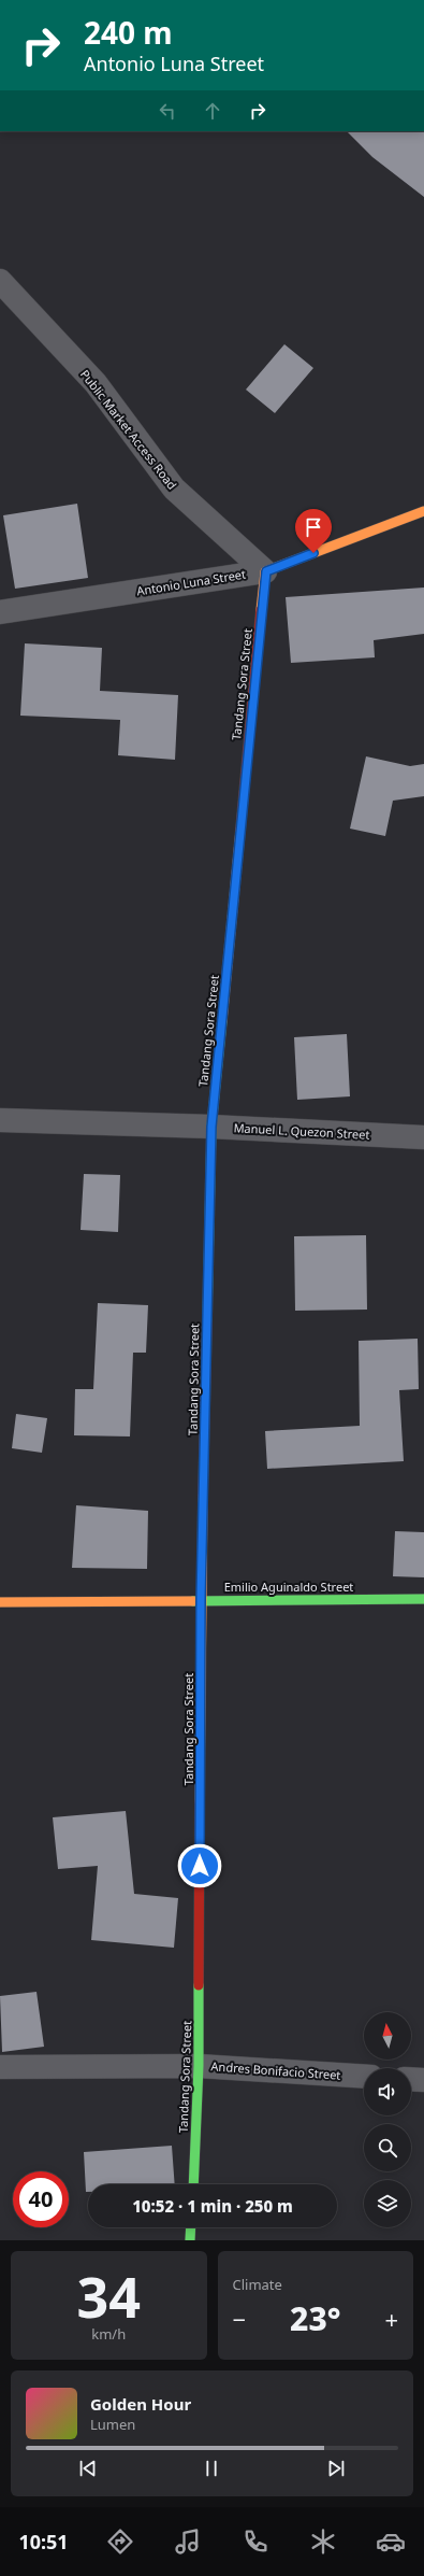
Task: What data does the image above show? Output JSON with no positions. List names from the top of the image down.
{
  "streets": {
    "street": [
      "Public Market Access Road",
      "Antonio Luna Street",
      "Tandang Sora Street",
      "Manuel L. Quezon Street",
      "Emilio Aguinaldo Street",
      "Andres Bonifacio Street"
    ]
  },
  "crossings": [
    ["Public Market Access Road", "Antonio Luna Street"],
    ["Public Market Access Road", "Tandang Sora Street"],
    ["Antonio Luna Street", "Tandang Sora Street"],
    ["Tandang Sora Street", "Manuel L. Quezon Street"],
    ["Tandang Sora Street", "Emilio Aguinaldo Street"],
    ["Tandang Sora Street", "Andres Bonifacio Street"]
  ],
  "north": "top",
  "page": {
    "turn": ["240 m", "Antonio Luna Street"],
    "limit": "40",
    "trip": "10:52 · 1 min · 250 m",
    "tile": [
      ["34", "km/h"],
      "Climate"
    ],
    "heat": ["−", "23°", "+"],
    "song": ["Golden Hour", "Lumen"],
    "tabs": "10:51"
  }
}
